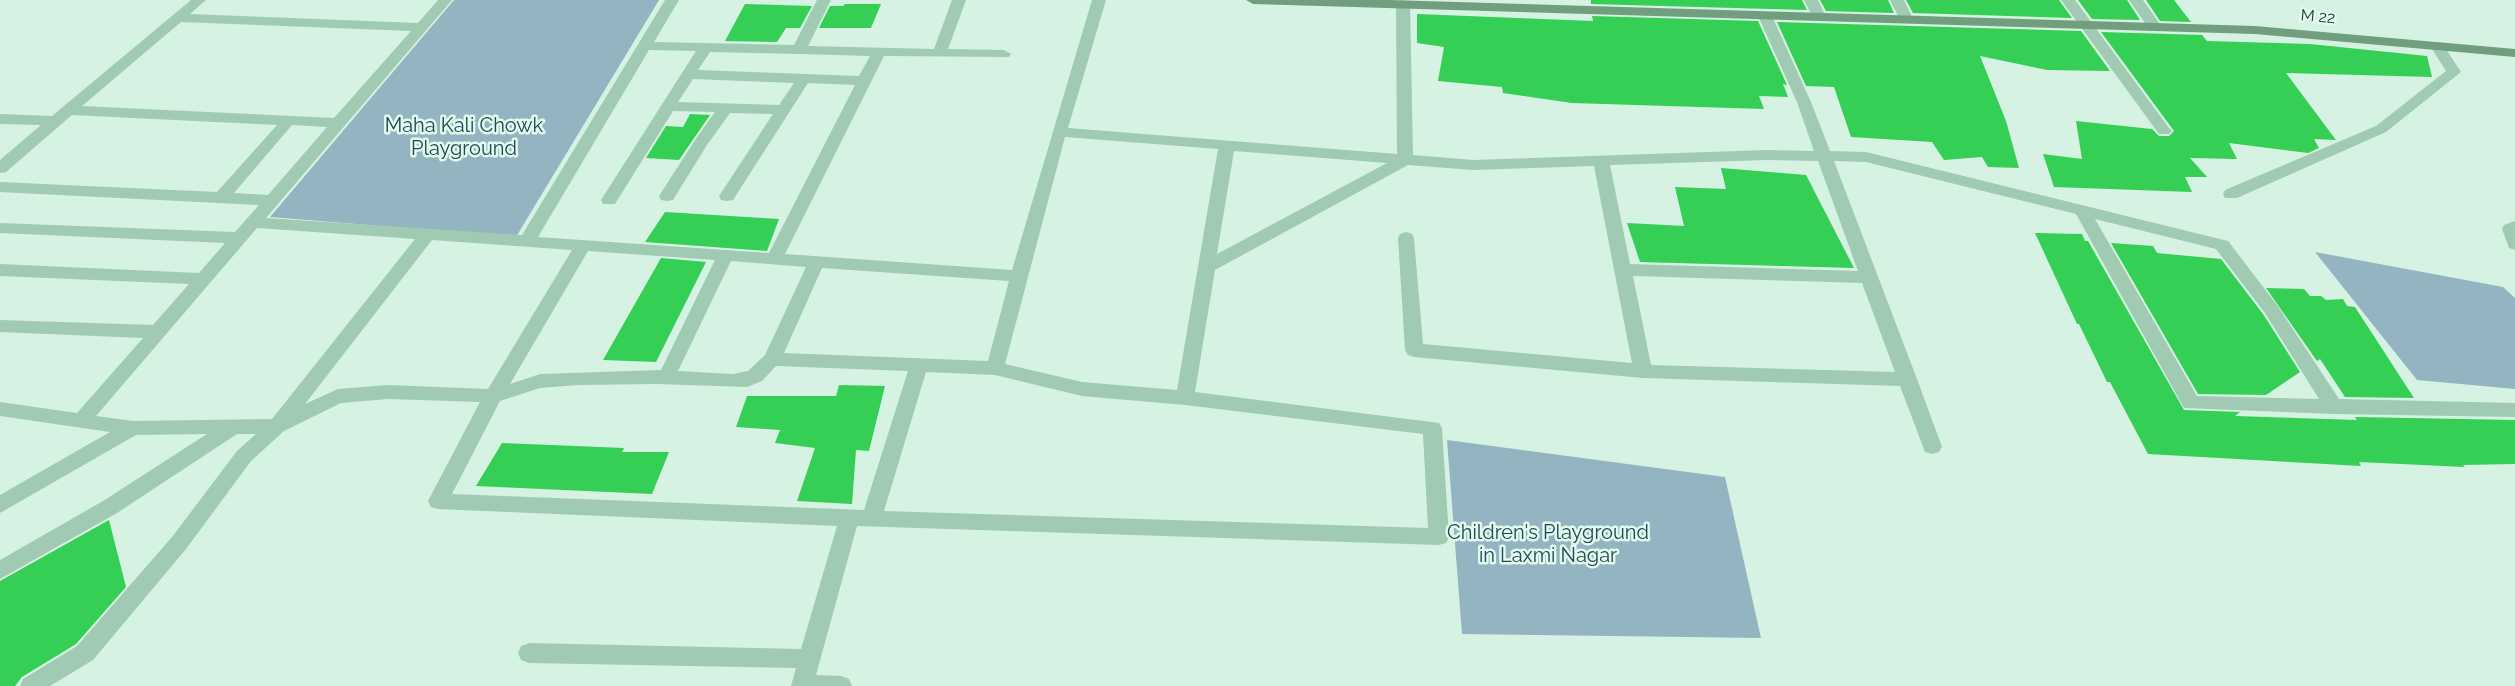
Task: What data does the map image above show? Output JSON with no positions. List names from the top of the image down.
{
  "streets": {
    "street": ["M 22"]
  },
  "parks": ["Maha Kali Chowk Playground", "Children's Playground in Laxmi Nagar"]
}
